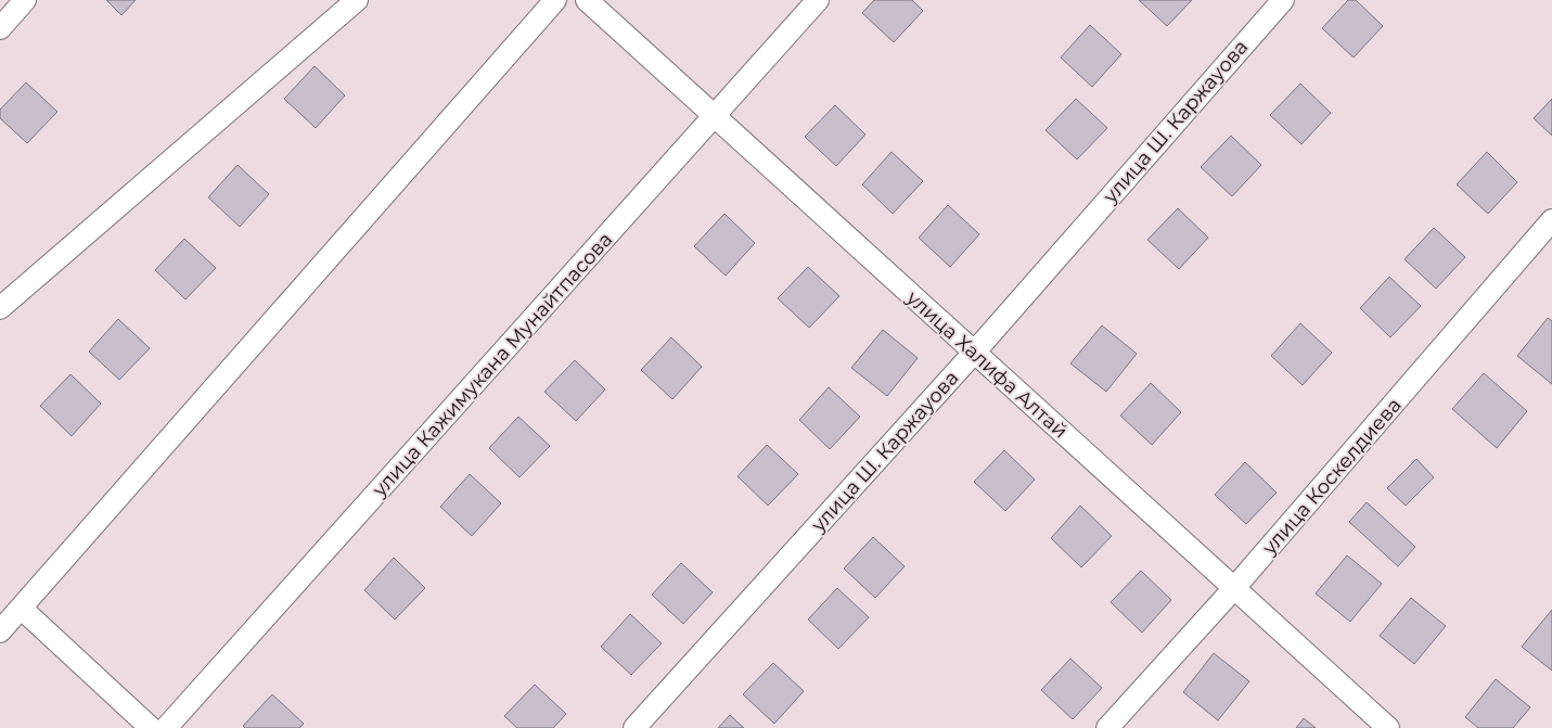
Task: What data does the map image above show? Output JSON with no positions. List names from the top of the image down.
{
  "streets": {
    "street": [
      "улица Ш. Каржауова",
      "улица Кажимукана Мунайтпасова",
      "улица Халифа Алтай",
      "улица Коскелдиева"
    ]
  },
  "crossings": [
    ["улица Ш. Каржауова", "улица Халифа Алтай"],
    ["улица Кажимукана Мунайтпасова", "улица Халифа Алтай"],
    ["улица Халифа Алтай", "улица Коскелдиева"]
  ]
}
